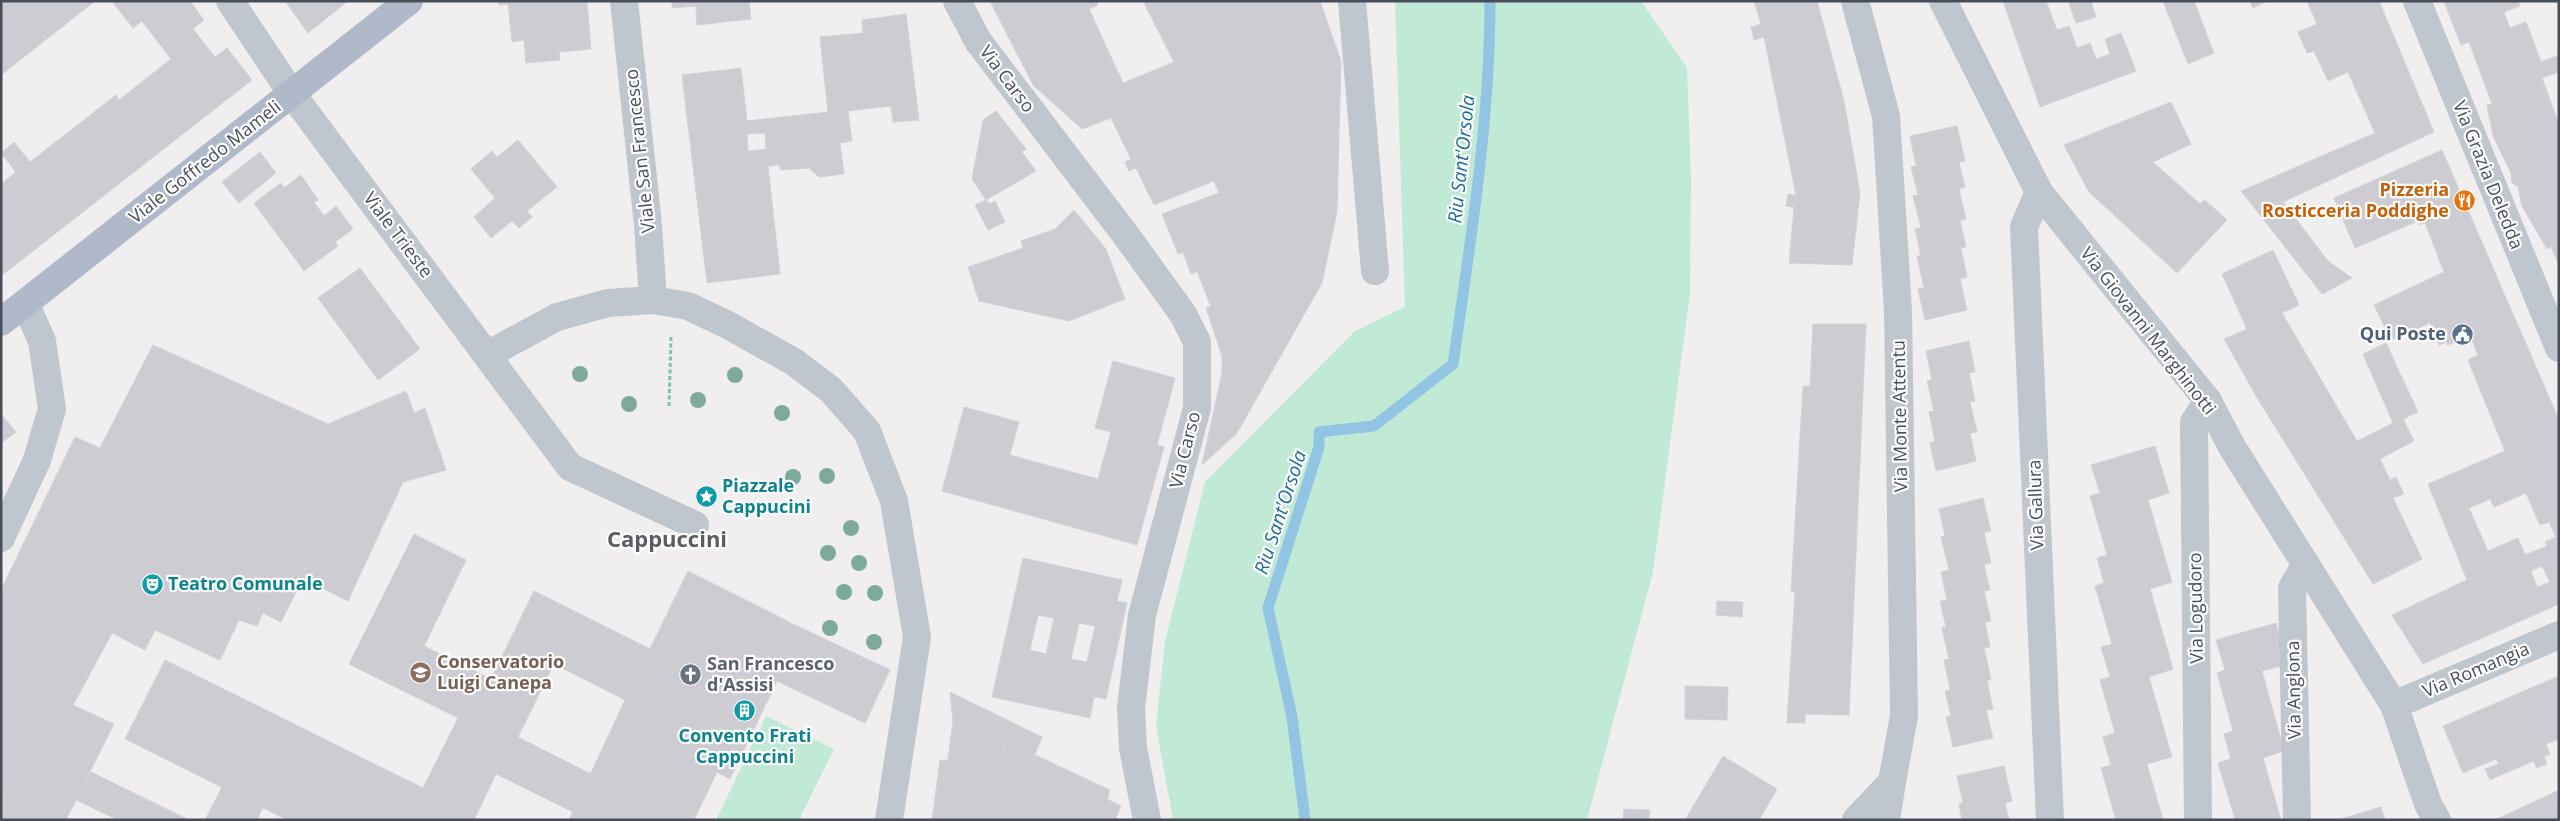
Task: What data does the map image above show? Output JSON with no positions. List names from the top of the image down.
{
  "streets": {
    "main road": ["Viale Goffredo Mameli"],
    "street": [
      "Via Carso",
      "Viale San Francesco",
      "Via Grazia Deledda",
      "Viale Trieste",
      "Via Giovanni Marghinotti",
      "Via Monte Attentu",
      "Via Gallura",
      "Via Logudoro",
      "Via Romangia",
      "Via Anglona"
    ]
  },
  "crossings": [
    ["Viale Goffredo Mameli", "Viale Trieste"],
    ["Via Giovanni Marghinotti", "Via Gallura"],
    ["Via Giovanni Marghinotti", "Via Logudoro"],
    ["Via Giovanni Marghinotti", "Via Romangia"],
    ["Via Giovanni Marghinotti", "Via Anglona"]
  ],
  "districts": ["Cappuccini"],
  "water": ["Riu Sant'Orsola"],
  "places": {
    "restaurant": ["Pizzeria Rosticceria Poddighe"],
    "public building": ["Qui Poste"],
    "place": ["Piazzale Cappucini"],
    "theatre": ["Teatro Comunale"],
    "school or university": ["Conservatorio Luigi Canepa"],
    "church": ["San Francesco d'Assisi"],
    "building": ["Convento Frati Cappuccini"]
  }
}
